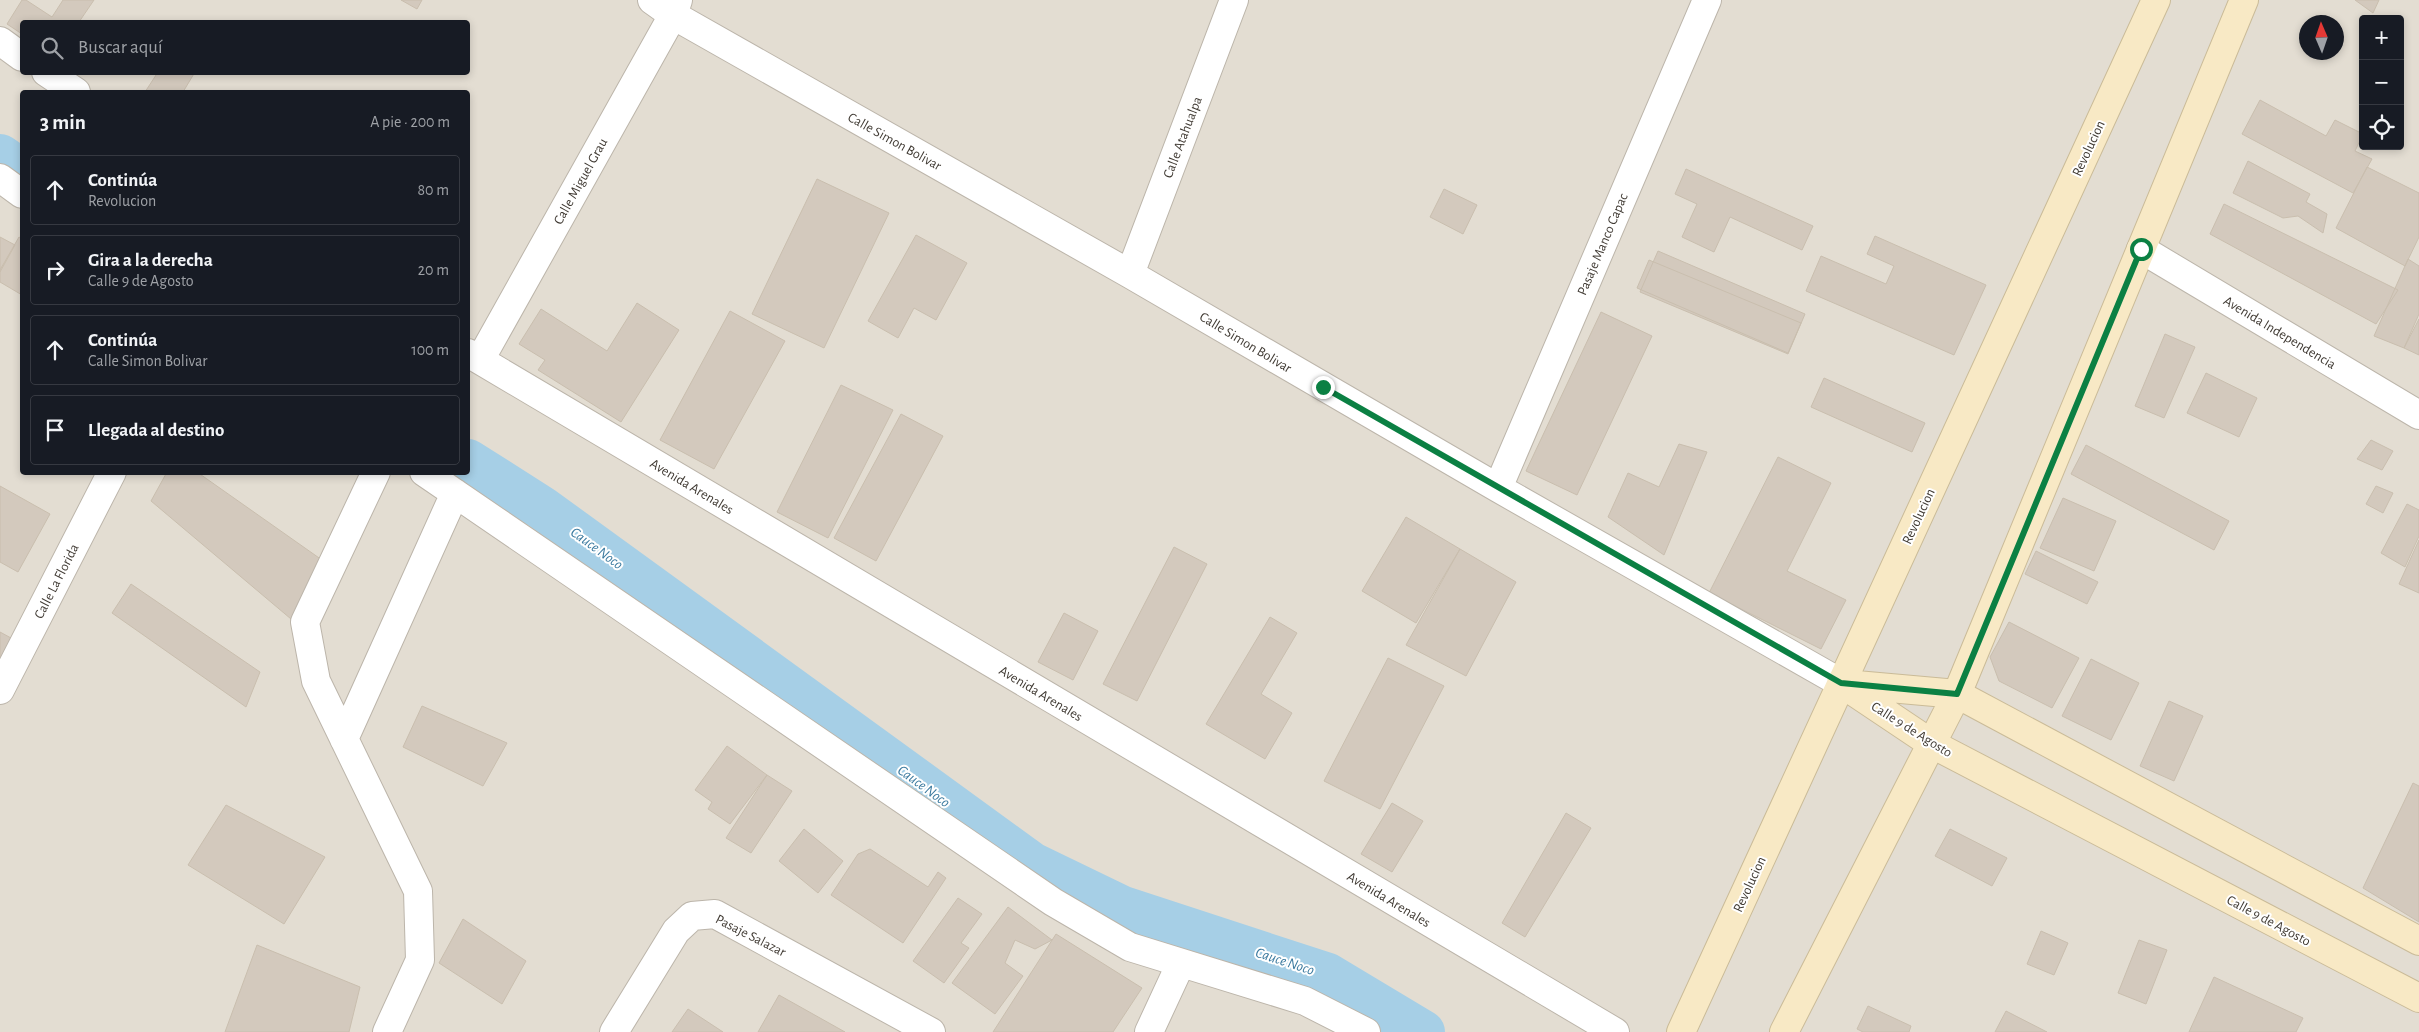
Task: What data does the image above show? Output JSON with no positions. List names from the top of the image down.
{
  "streets": {
    "street": [
      "Calle Atahualpa",
      "Calle Simon Bolivar",
      "Revolucion",
      "Calle Miguel Grau",
      "Pasaje Manco Capac",
      "Avenida Independencia",
      "Avenida Arenales",
      "Calle La Florida",
      "Calle 9 de Agosto",
      "Pasaje Salazar"
    ]
  },
  "crossings": [
    ["Calle Atahualpa", "Calle Simon Bolivar"],
    ["Calle Simon Bolivar", "Revolucion"],
    ["Calle Simon Bolivar", "Calle Miguel Grau"],
    ["Calle Simon Bolivar", "Pasaje Manco Capac"],
    ["Calle Simon Bolivar", "Calle 9 de Agosto"],
    ["Revolucion", "Calle 9 de Agosto"],
    ["Calle Miguel Grau", "Avenida Arenales"]
  ],
  "water": ["Cauce Noco"],
  "north": "top",
  "page": {
    "map_buttons": ["+", "−"],
    "search": "Buscar aquí",
    "heading": ["3 min", "A pie · 200 m"],
    "list": [
      ["Continúa", "Revolucion", "80 m"],
      ["Gira a la derecha", "Calle 9 de Agosto", "20 m"],
      ["Continúa", "Calle Simon Bolivar", "100 m"],
      "Llegada al destino"
    ]
  }
}
